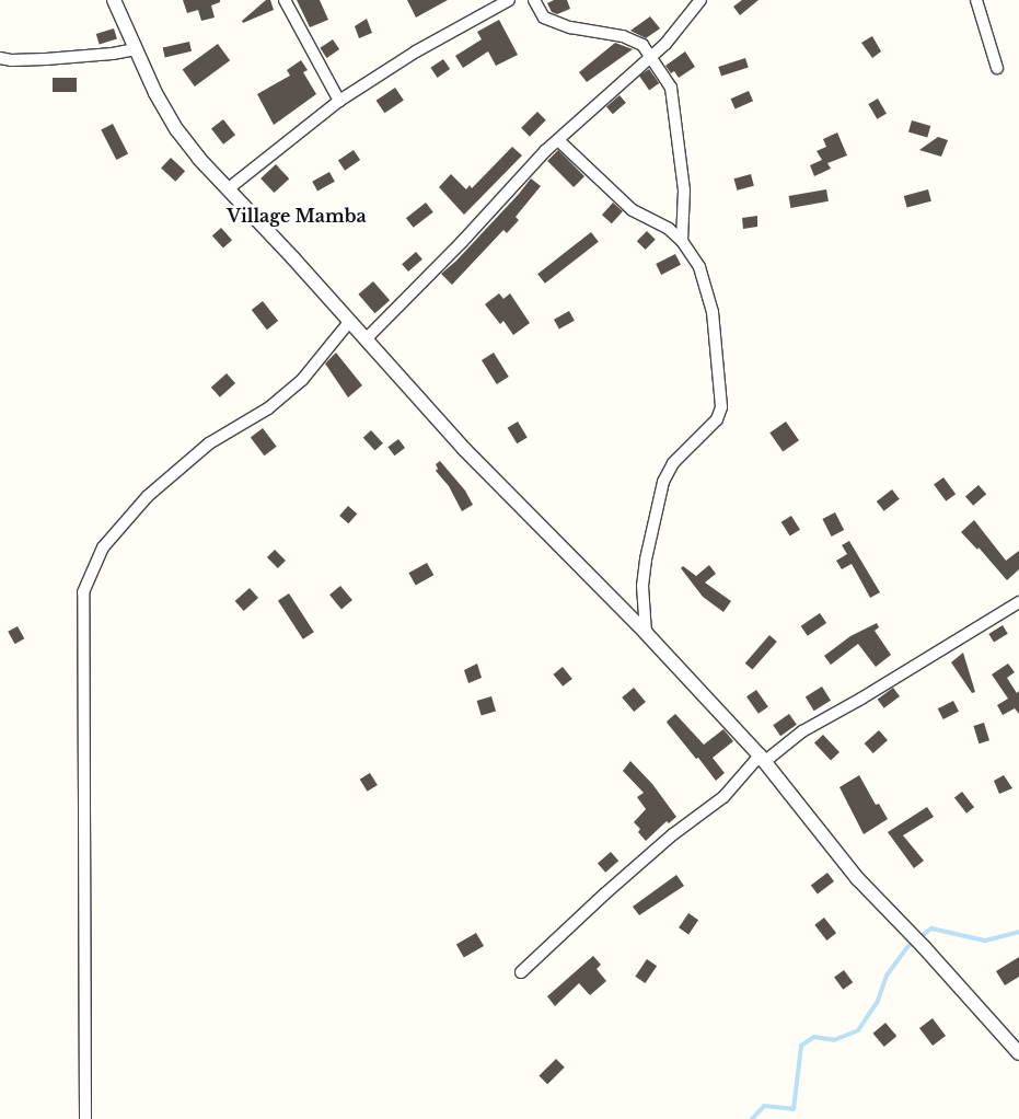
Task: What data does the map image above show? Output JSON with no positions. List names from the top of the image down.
{
  "districts": ["Village Mamba"]
}
